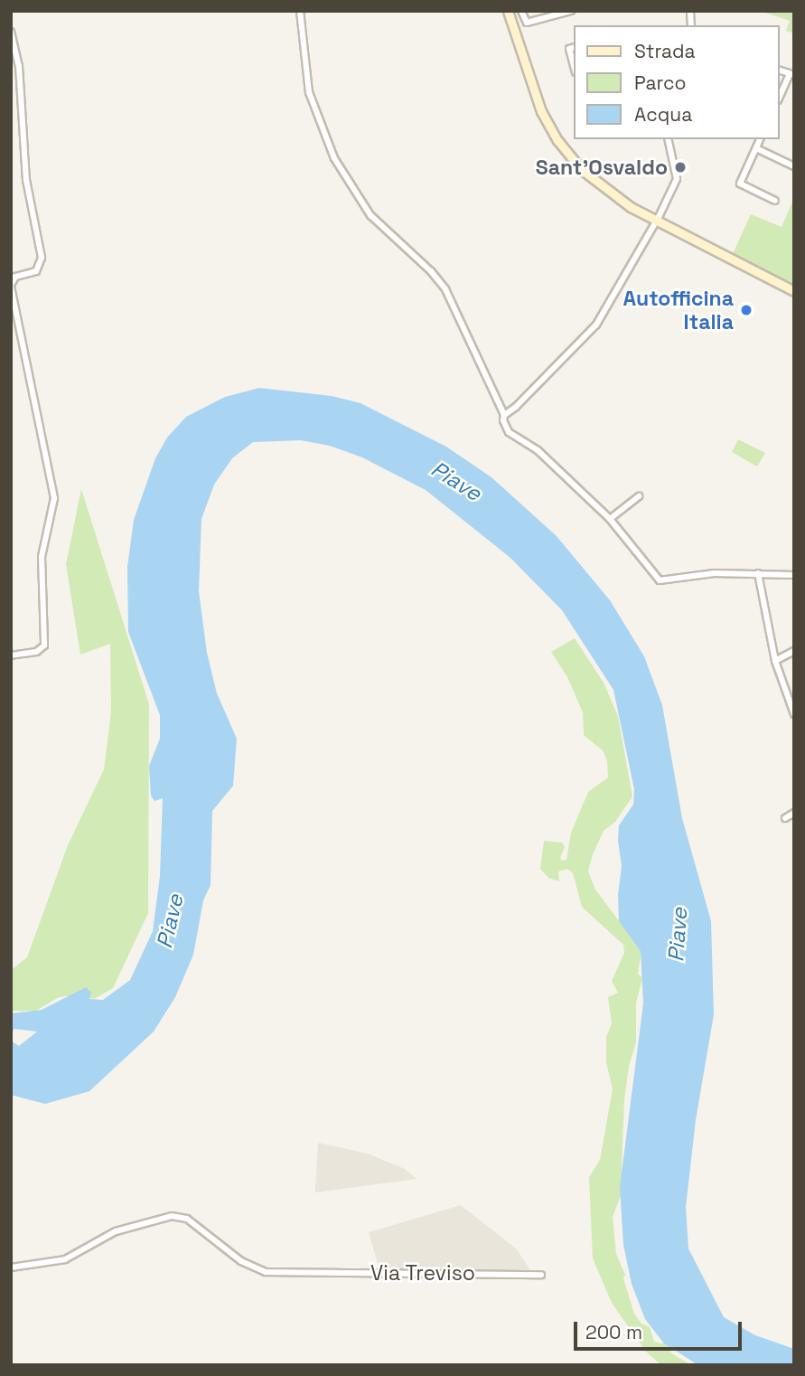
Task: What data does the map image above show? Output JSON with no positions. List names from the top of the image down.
{
  "streets": {
    "street": ["Via Treviso"]
  },
  "water": ["Piave"],
  "places": ["Sant'Osvaldo", "Autofficina Italia"],
  "legend": ["Strada", "Parco", "Acqua"],
  "scale_bar": "200 m"
}
